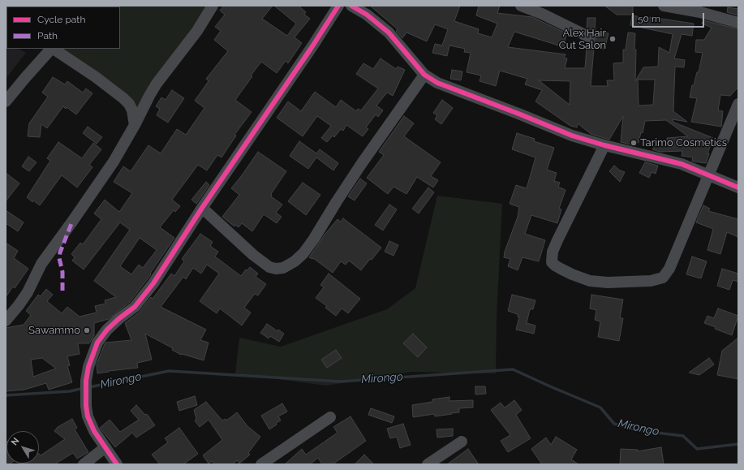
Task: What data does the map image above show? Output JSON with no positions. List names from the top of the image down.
{
  "water": ["Mirongo"],
  "places": ["Alex Hair Cut Salon", "Tarimo Cosmetics", "Sawammo"],
  "legend": ["Cycle path", "Path"],
  "scale_bar": "50 m",
  "north": "top left"
}
